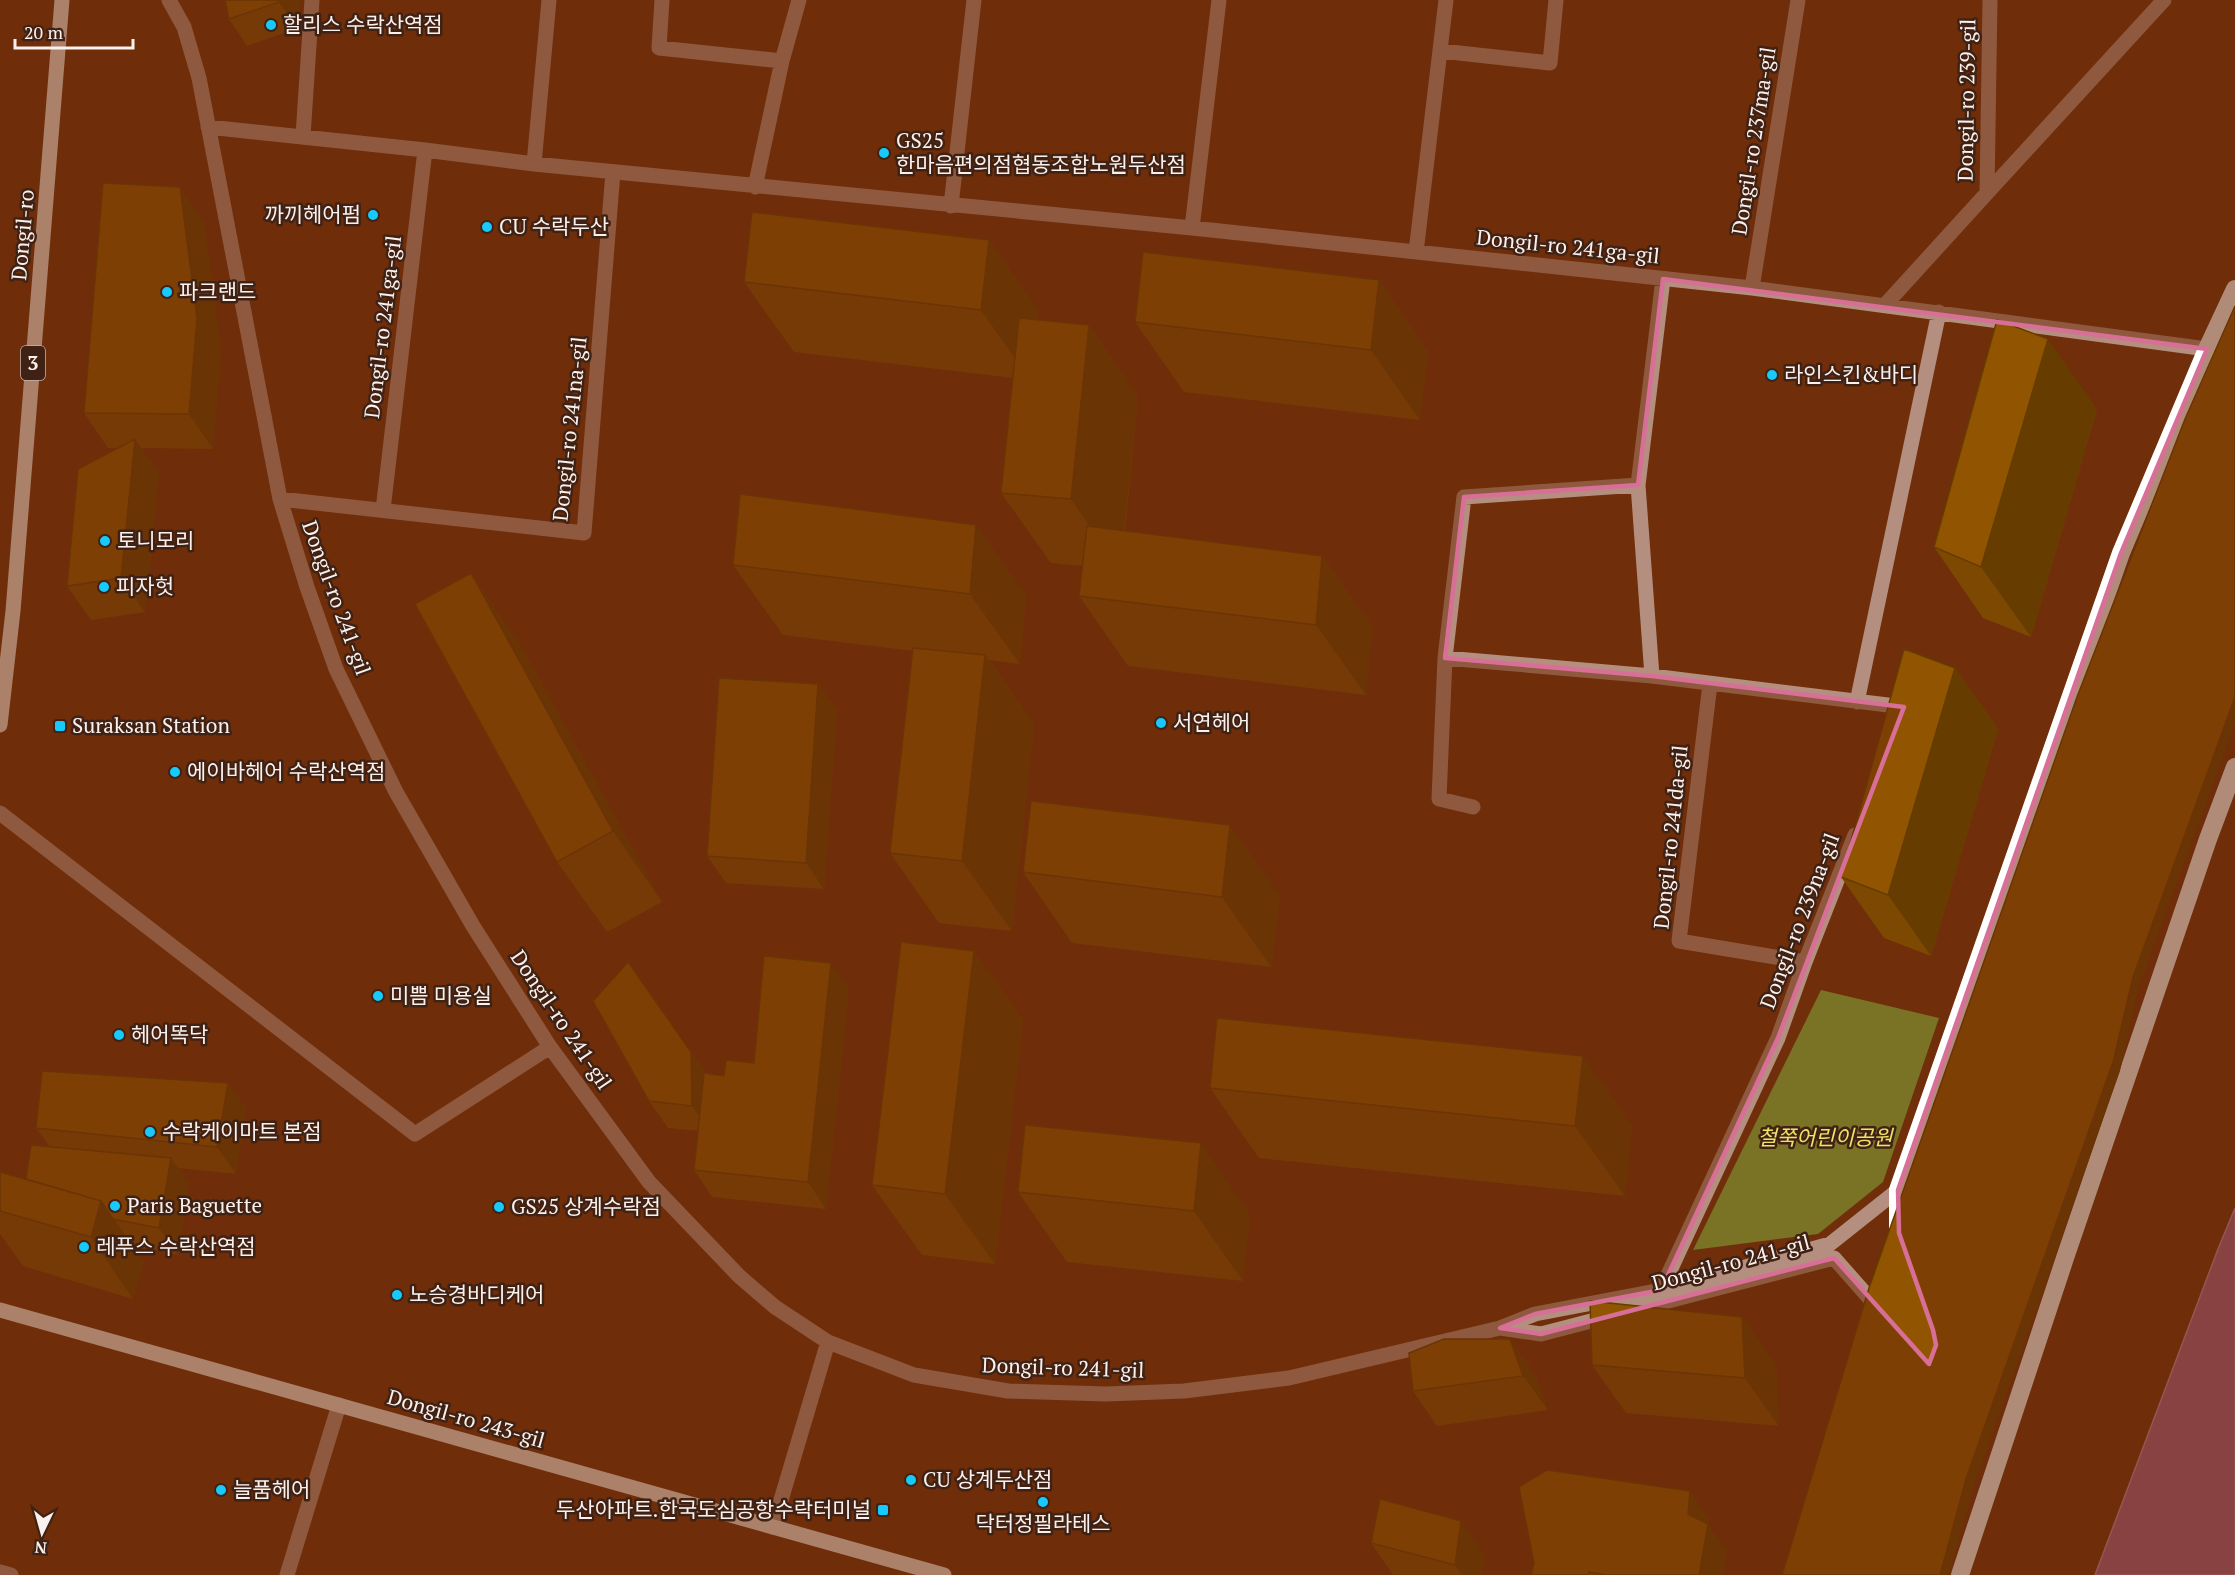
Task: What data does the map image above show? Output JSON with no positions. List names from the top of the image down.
{
  "streets": {
    "main road": ["Dongil-ro", "3", "Dongil-ro 243-gil"],
    "street": [
      "Dongil-ro 239-gil",
      "Dongil-ro 237ma-gil",
      "Dongil-ro 241ga-gil",
      "Dongil-ro 241na-gil",
      "Dongil-ro 241-gil",
      "Dongil-ro 241da-gil",
      "Dongil-ro 239na-gil"
    ]
  },
  "crossings": [
    ["Dongil-ro 239-gil", "Dongil-ro 241ga-gil"],
    ["Dongil-ro 237ma-gil", "Dongil-ro 241ga-gil"],
    ["Dongil-ro 241ga-gil", "Dongil-ro 241na-gil"],
    ["Dongil-ro 241ga-gil", "Dongil-ro 241-gil"],
    ["Dongil-ro 241na-gil", "Dongil-ro 241-gil"],
    ["Dongil-ro 241-gil", "Dongil-ro 239na-gil"],
    ["Dongil-ro 241da-gil", "Dongil-ro 239na-gil"]
  ],
  "parks": ["철쭉어린이공원"],
  "places": {
    "other": [
      "할리스 수락산역점",
      "GS25 한마음편의점협동조합노원두산점",
      "까끼헤어펌",
      "CU 수락두산",
      "파크랜드",
      "라인스킨&바디",
      "토니모리",
      "피자헛",
      "서연헤어",
      "에이바헤어 수락산역점",
      "미쁨 미용실",
      "헤어똑닥",
      "수락케이마트 본점",
      "Paris Baguette",
      "GS25 상계수락점",
      "레푸스 수락산역점",
      "노승경바디케어",
      "CU 상계두산점",
      "늘품헤어",
      "닥터정필라테스"
    ],
    "transit": ["Suraksan Station", "두산아파트.한국도심공항수락터미널"]
  },
  "scale_bar": "20 m",
  "north": "bottom"
}
